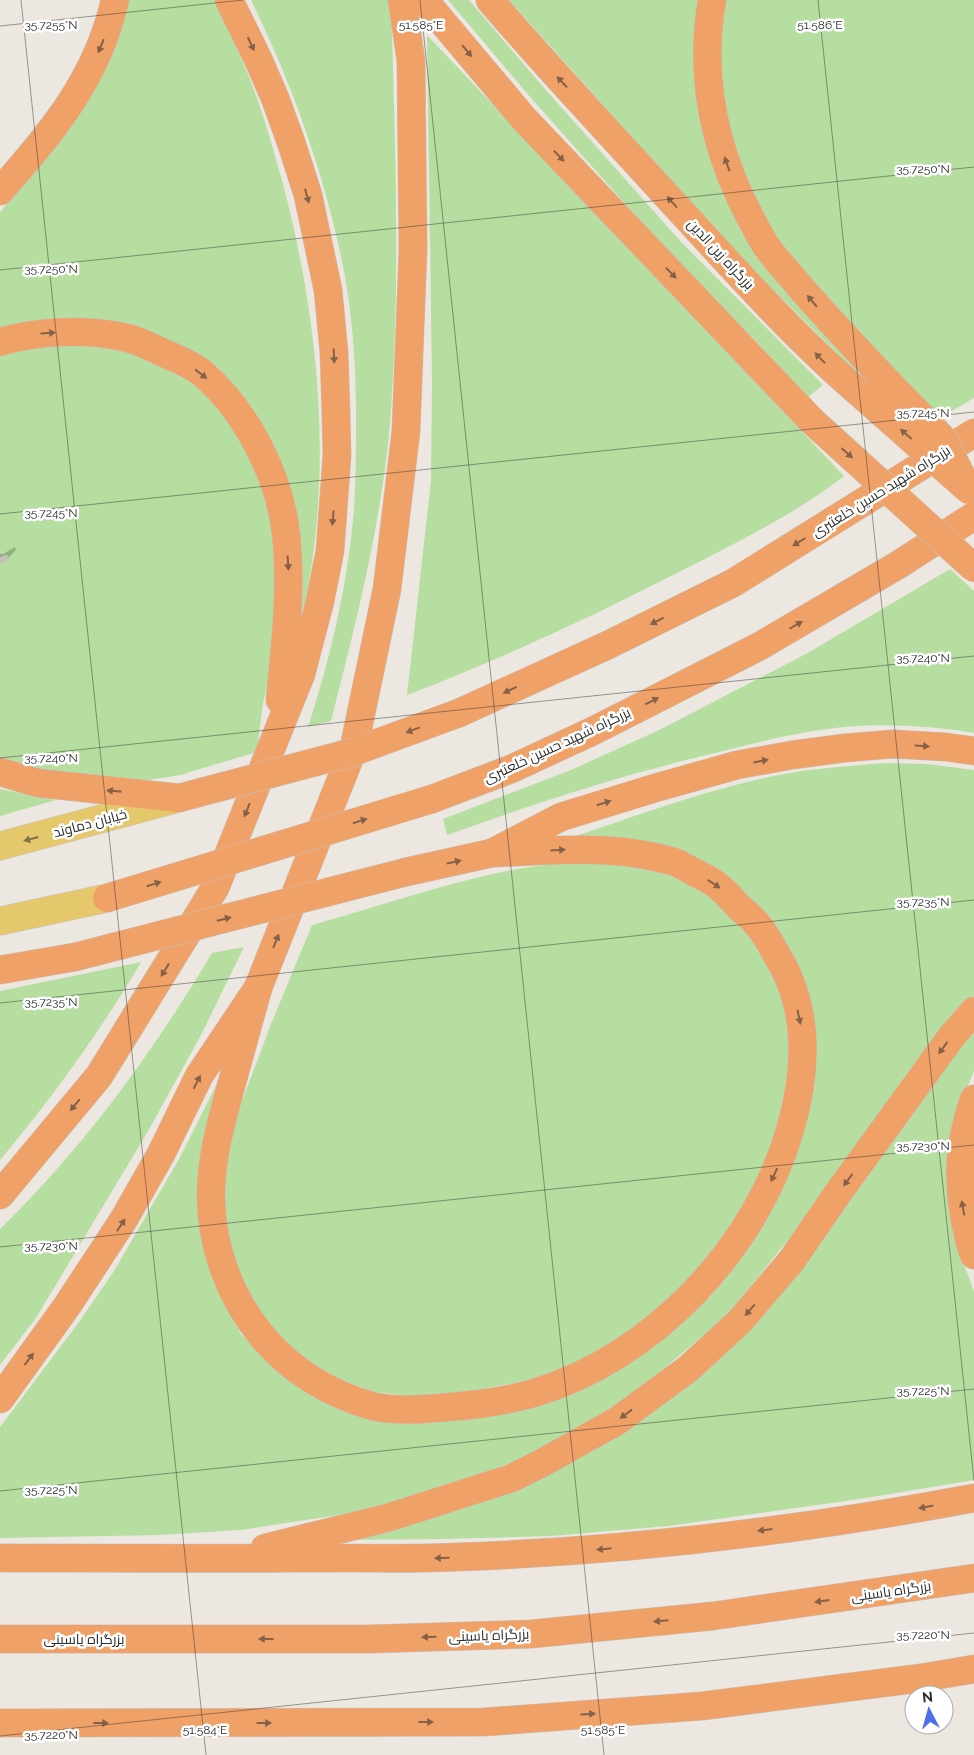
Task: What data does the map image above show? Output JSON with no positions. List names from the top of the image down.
{
  "streets": {
    "highway": ["بزرگراه زین الدین", "بزرگراه شهید حسین خلعتبری", "بزرگراه یاسینی"],
    "main road": ["خیابان دماوند"]
  },
  "crossings": [
    ["بزرگراه شهید حسین خلعتبری", "خیابان دماوند"]
  ],
  "north": "top",
  "coordinates": [
    "35.7255°N",
    "51.585°E",
    "51.586°E",
    "35.7250°N",
    "35.7245°N",
    "35.7240°N",
    "35.7235°N",
    "35.7230°N",
    "35.7225°N",
    "35.7220°N",
    "51.584°E"
  ]
}
